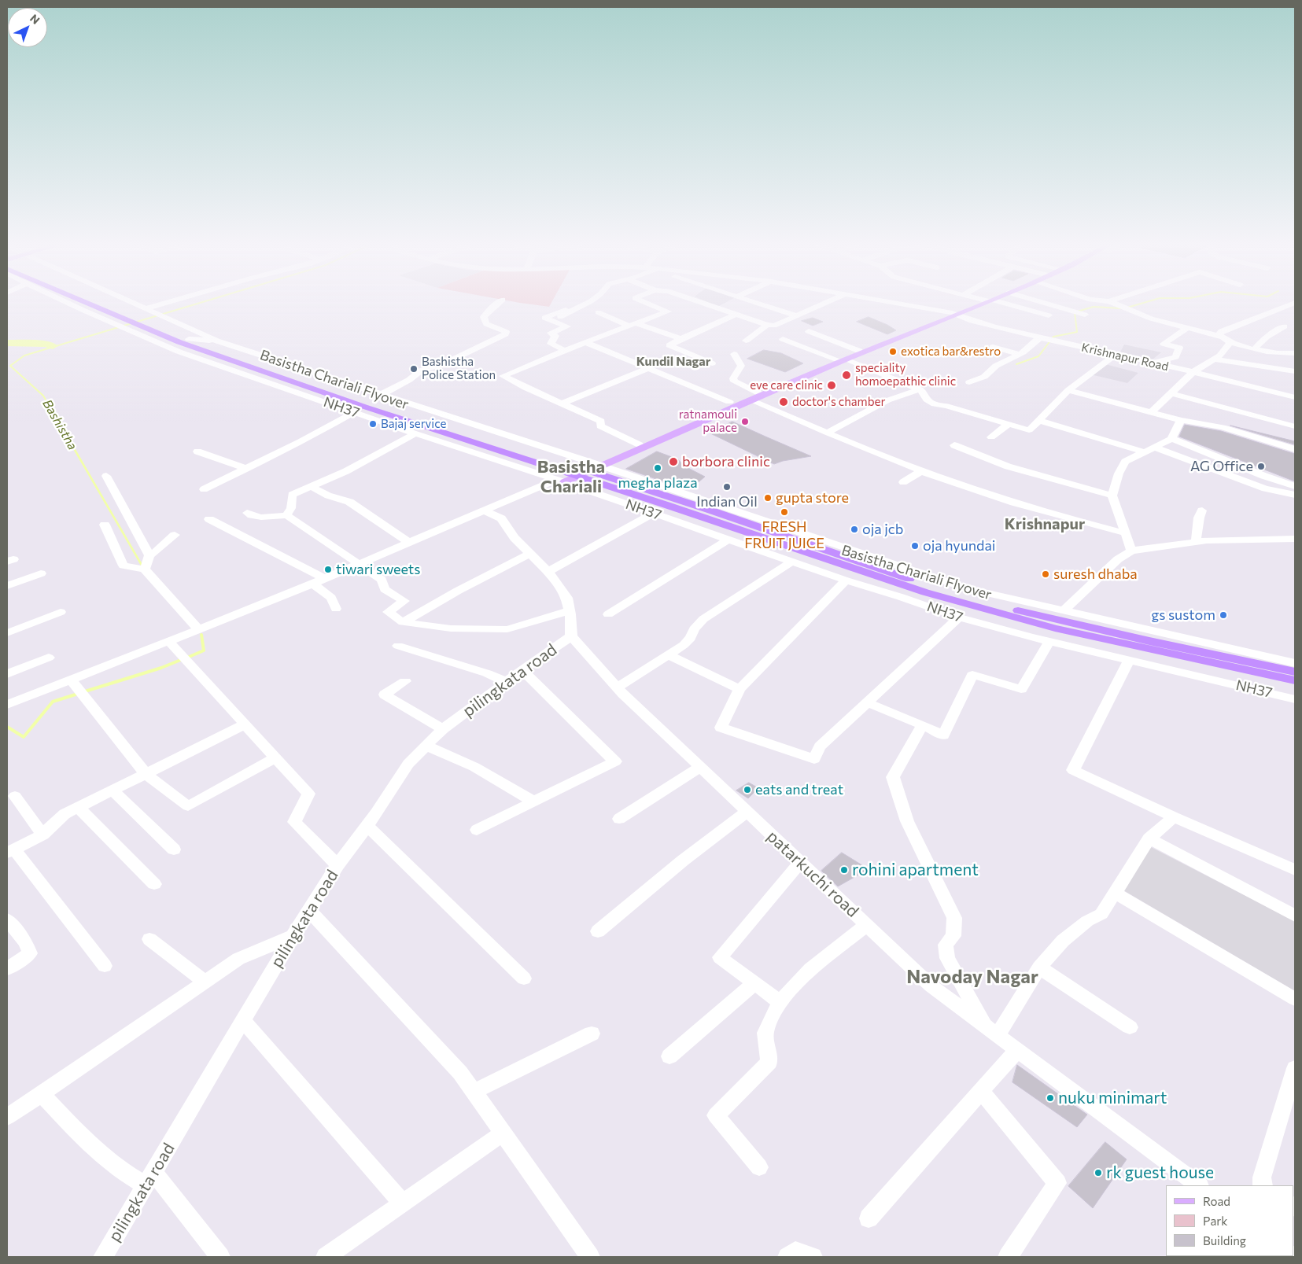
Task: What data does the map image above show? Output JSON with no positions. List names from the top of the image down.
{
  "streets": {
    "highway": ["Basistha Chariali Flyover"],
    "street": [
      "Krishnapur Road",
      "NH37",
      "pilingkata road",
      "patarkuchi road"
    ]
  },
  "crossings": [
    ["pilingkata road", "patarkuchi road"]
  ],
  "districts": [
    "Kundil Nagar",
    "Basistha Chariali",
    "Krishnapur",
    "Navoday Nagar"
  ],
  "water": ["Bashistha"],
  "places": [
    "exotica bar&restro",
    "Bashistha Police Station",
    "speciality homoepathic clinic",
    "eve care clinic",
    "doctor's chamber",
    "ratnamouli palace",
    "Bajaj service",
    "borbora clinic",
    "AG Office",
    "megha plaza",
    "Indian Oil",
    "gupta store",
    "FRESH FRUIT JUICE",
    "oja jcb",
    "oja hyundai",
    "tiwari sweets",
    "suresh dhaba",
    "gs sustom",
    "eats and treat",
    "rohini apartment",
    "nuku minimart",
    "rk guest house"
  ],
  "legend": ["Road", "Park", "Building"],
  "north": "top right"
}
